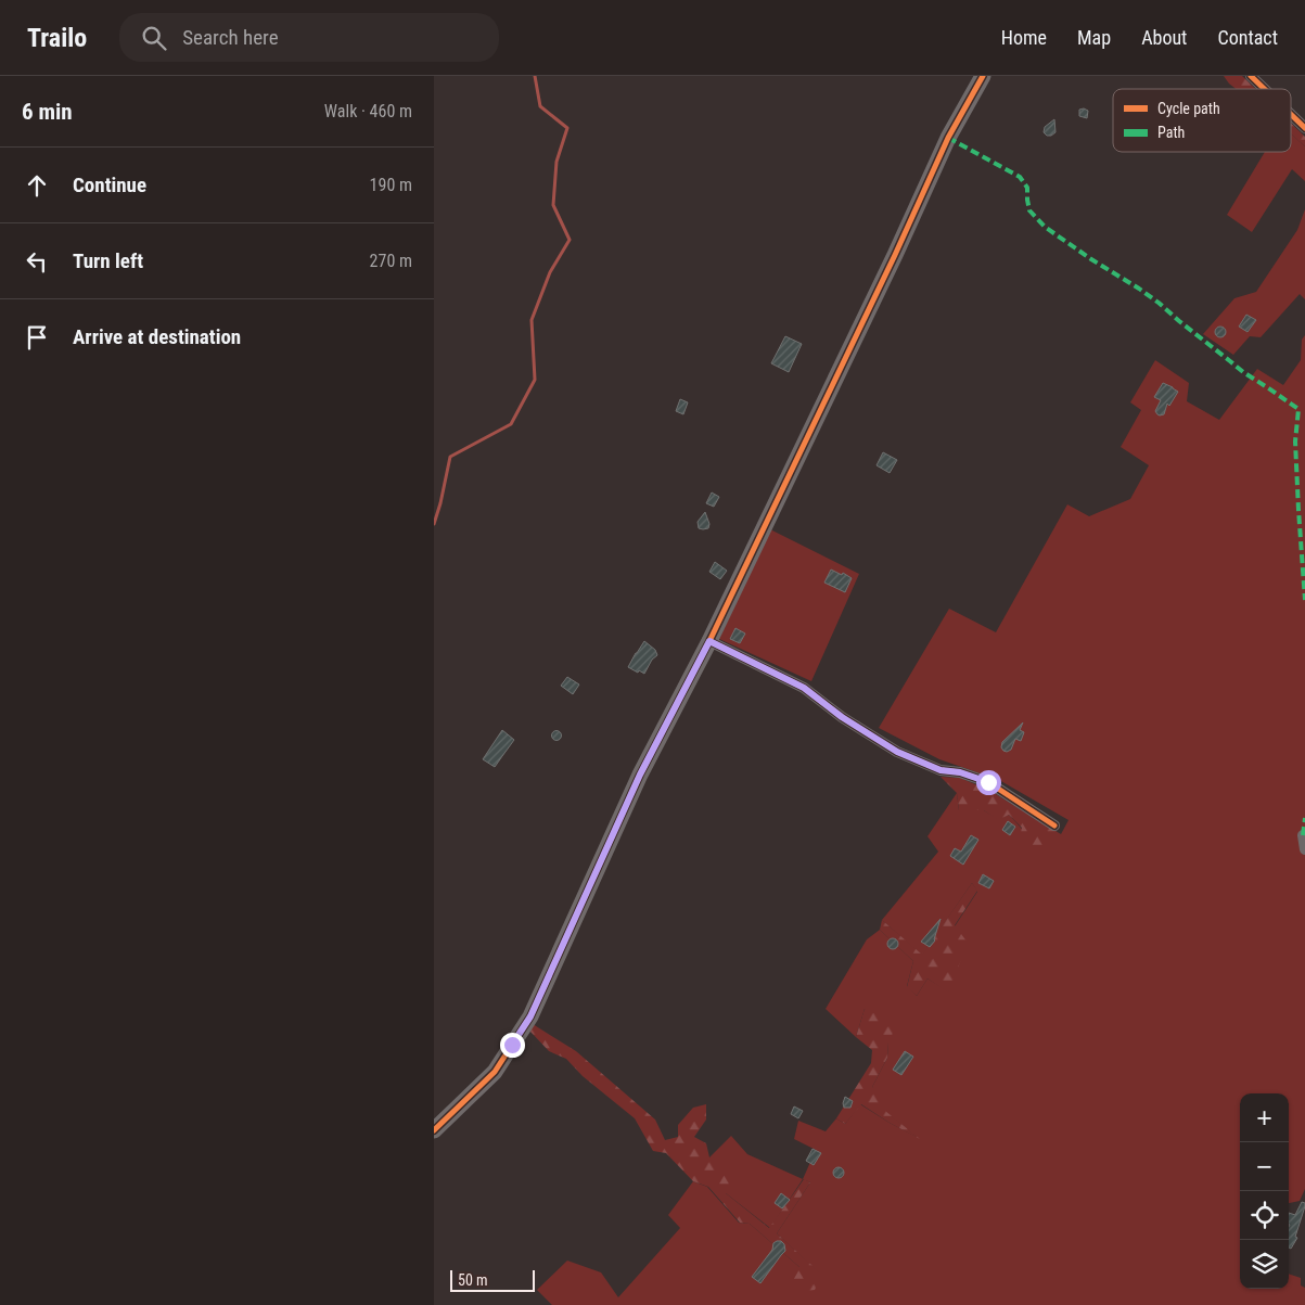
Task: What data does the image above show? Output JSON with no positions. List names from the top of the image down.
{
  "legend": ["Cycle path", "Path"],
  "scale_bar": "50 m",
  "page": {
    "header": "Trailo",
    "search": "Search here",
    "nav": [
      "Home",
      "Map",
      "About",
      "Contact"
    ],
    "heading": ["6 min", "Walk · 460 m"],
    "list": [
      ["Continue", "190 m"],
      ["Turn left", "270 m"],
      "Arrive at destination"
    ],
    "map_buttons": ["+", "−"],
    "scale": "50 m"
  }
}
